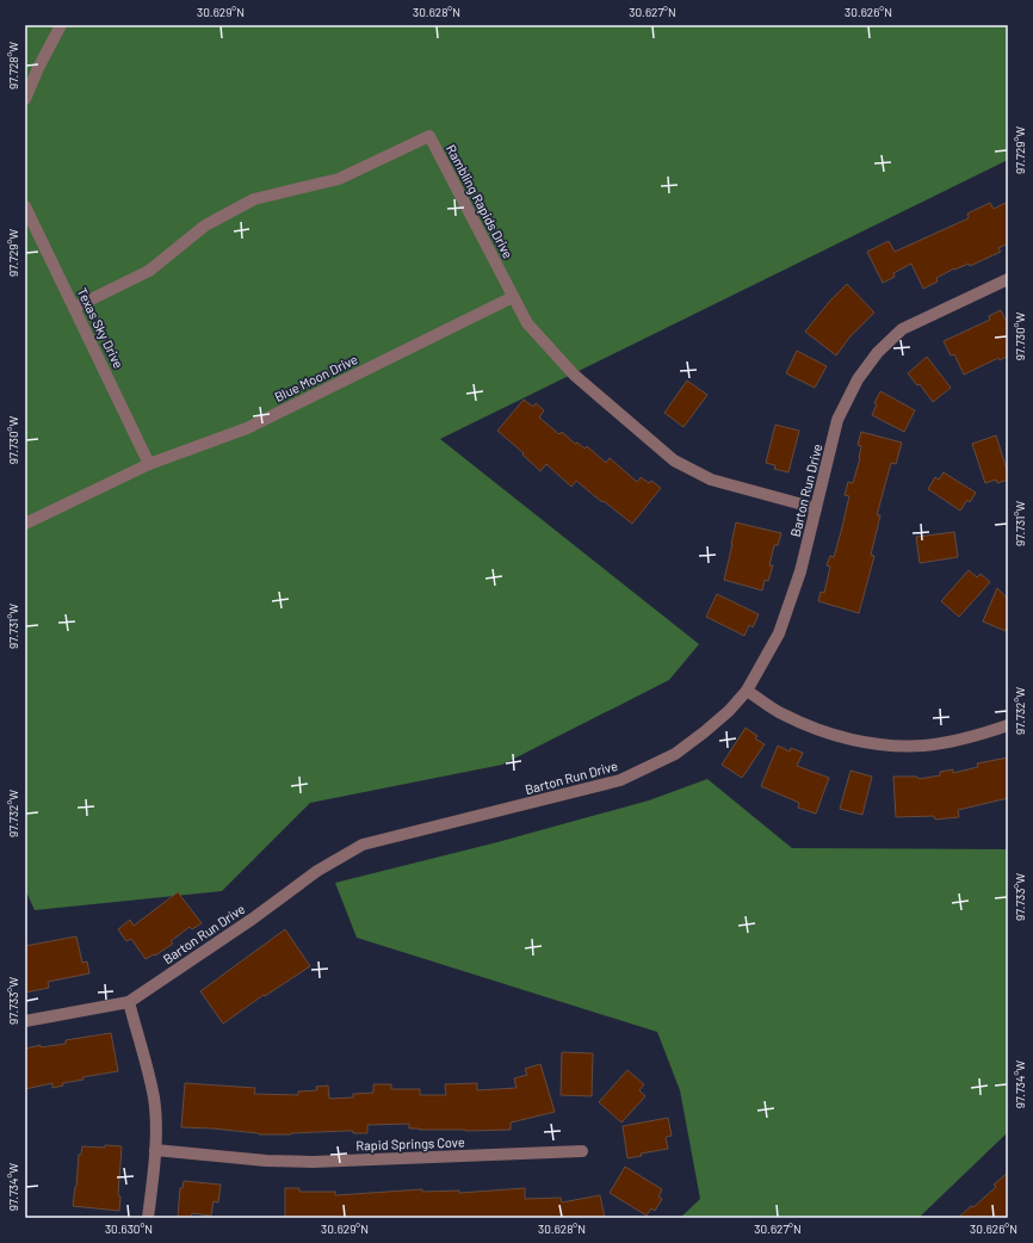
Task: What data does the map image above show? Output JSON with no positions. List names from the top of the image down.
{
  "streets": {
    "street": [
      "Rambling Rapids Drive",
      "Texas Sky Drive",
      "Blue Moon Drive",
      "Barton Run Drive",
      "Rapid Springs Cove"
    ]
  },
  "crossings": [
    ["Rambling Rapids Drive", "Texas Sky Drive"],
    ["Rambling Rapids Drive", "Blue Moon Drive"],
    ["Rambling Rapids Drive", "Barton Run Drive"],
    ["Texas Sky Drive", "Blue Moon Drive"]
  ],
  "coordinates": [
    "30.629°N",
    "30.628°N",
    "30.627°N",
    "30.626°N",
    "97.728°W",
    "97.729°W",
    "97.730°W",
    "97.731°W",
    "97.732°W",
    "97.733°W",
    "97.734°W",
    "30.630°N"
  ]
}
